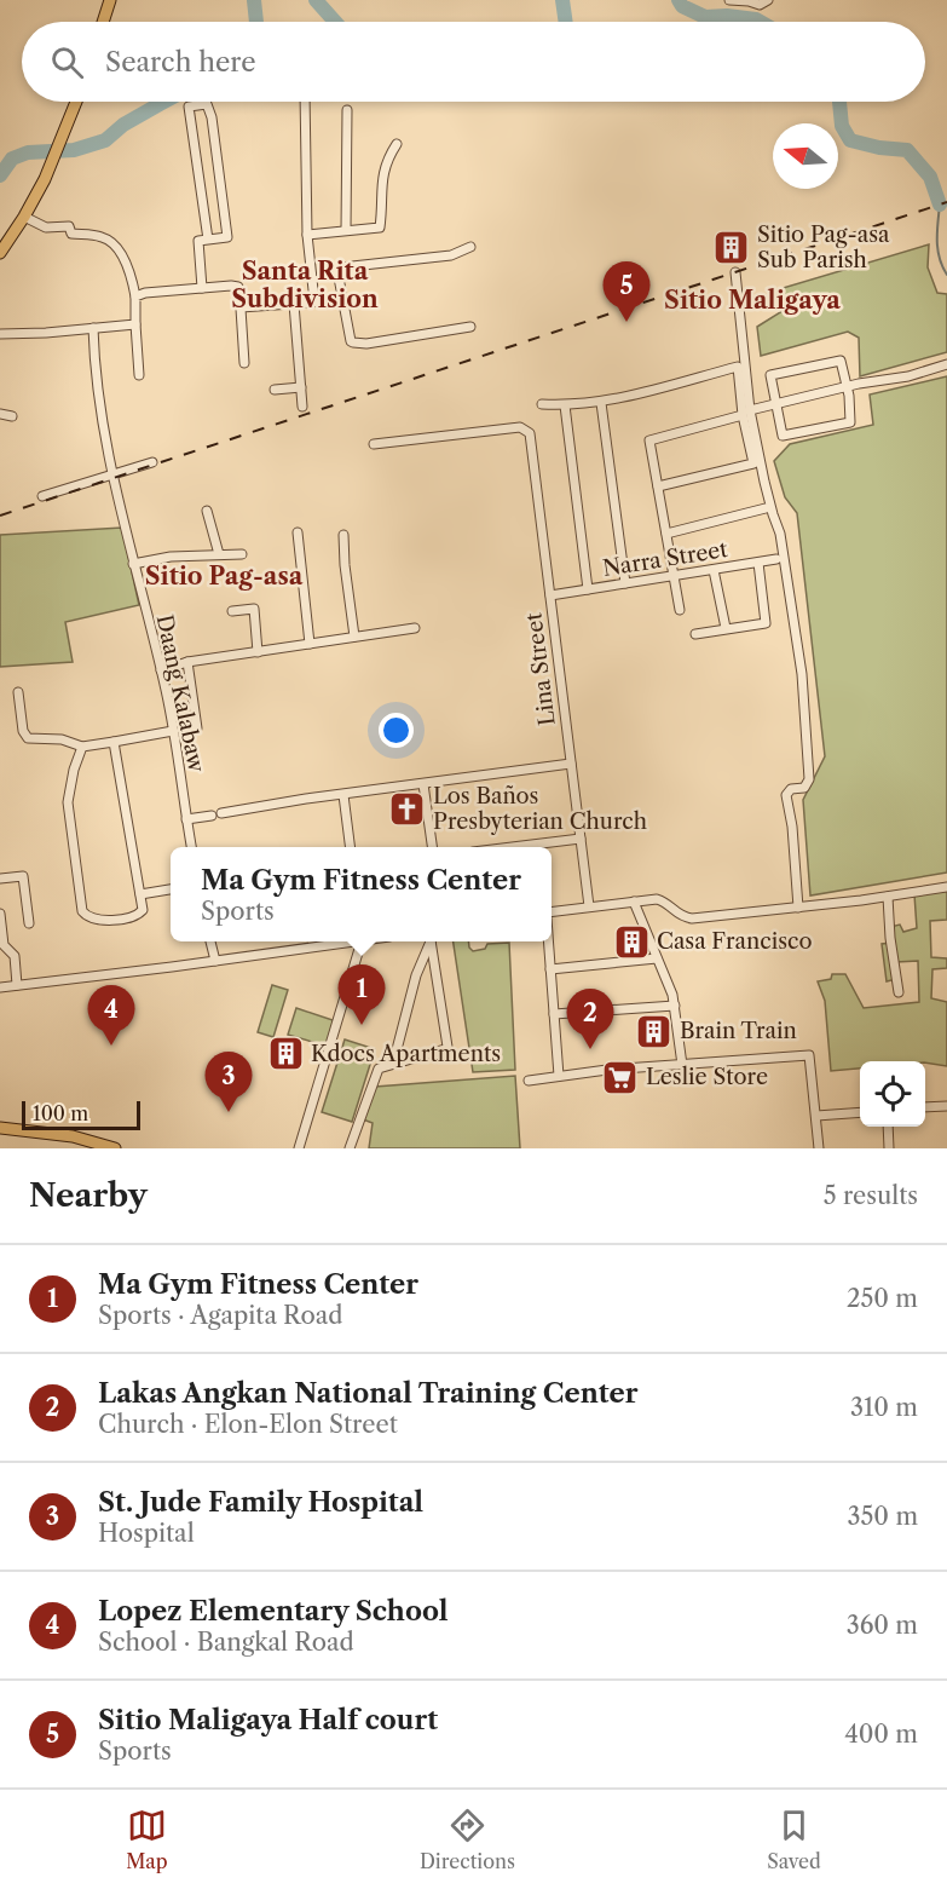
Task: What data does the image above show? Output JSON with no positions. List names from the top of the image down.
{
  "streets": {
    "street": ["Narra Street", "Lina Street", "Daang Kalabaw"]
  },
  "crossings": [
    ["Narra Street", "Lina Street"]
  ],
  "districts": ["Santa Rita Subdivision", "Sitio Maligaya", "Sitio Pag-asa"],
  "places": {
    "building": [
      "Sitio Pag-asa Sub Parish",
      "Casa Francisco",
      "Brain Train",
      "Kdocs Apartments"
    ],
    "church": ["Los Baños Presbyterian Church"],
    "supermarket": ["Leslie Store"]
  },
  "scale_bar": "100 m",
  "north": "left",
  "page": {
    "search": "Search here",
    "pins": [
      "5",
      "1",
      "4",
      "2",
      "3"
    ],
    "popup": ["Ma Gym Fitness Center", "Sports"],
    "scale": "100 m",
    "heading": ["Nearby", "5 results"],
    "list": [
      {
        "mark": "1",
        "name": "Ma Gym Fitness Center",
        "note": "Sports · Agapita Road",
        "value": "250 m"
      },
      {
        "mark": "2",
        "name": "Lakas Angkan National Training Center",
        "note": "Church · Elon-Elon Street",
        "value": "310 m"
      },
      {
        "mark": "3",
        "name": "St. Jude Family Hospital",
        "note": "Hospital",
        "value": "350 m"
      },
      {
        "mark": "4",
        "name": "Lopez Elementary School",
        "note": "School · Bangkal Road",
        "value": "360 m"
      },
      {
        "mark": "5",
        "name": "Sitio Maligaya Half court",
        "note": "Sports",
        "value": "400 m"
      }
    ],
    "nav": ["Map", "Directions", "Saved"]
  }
}
